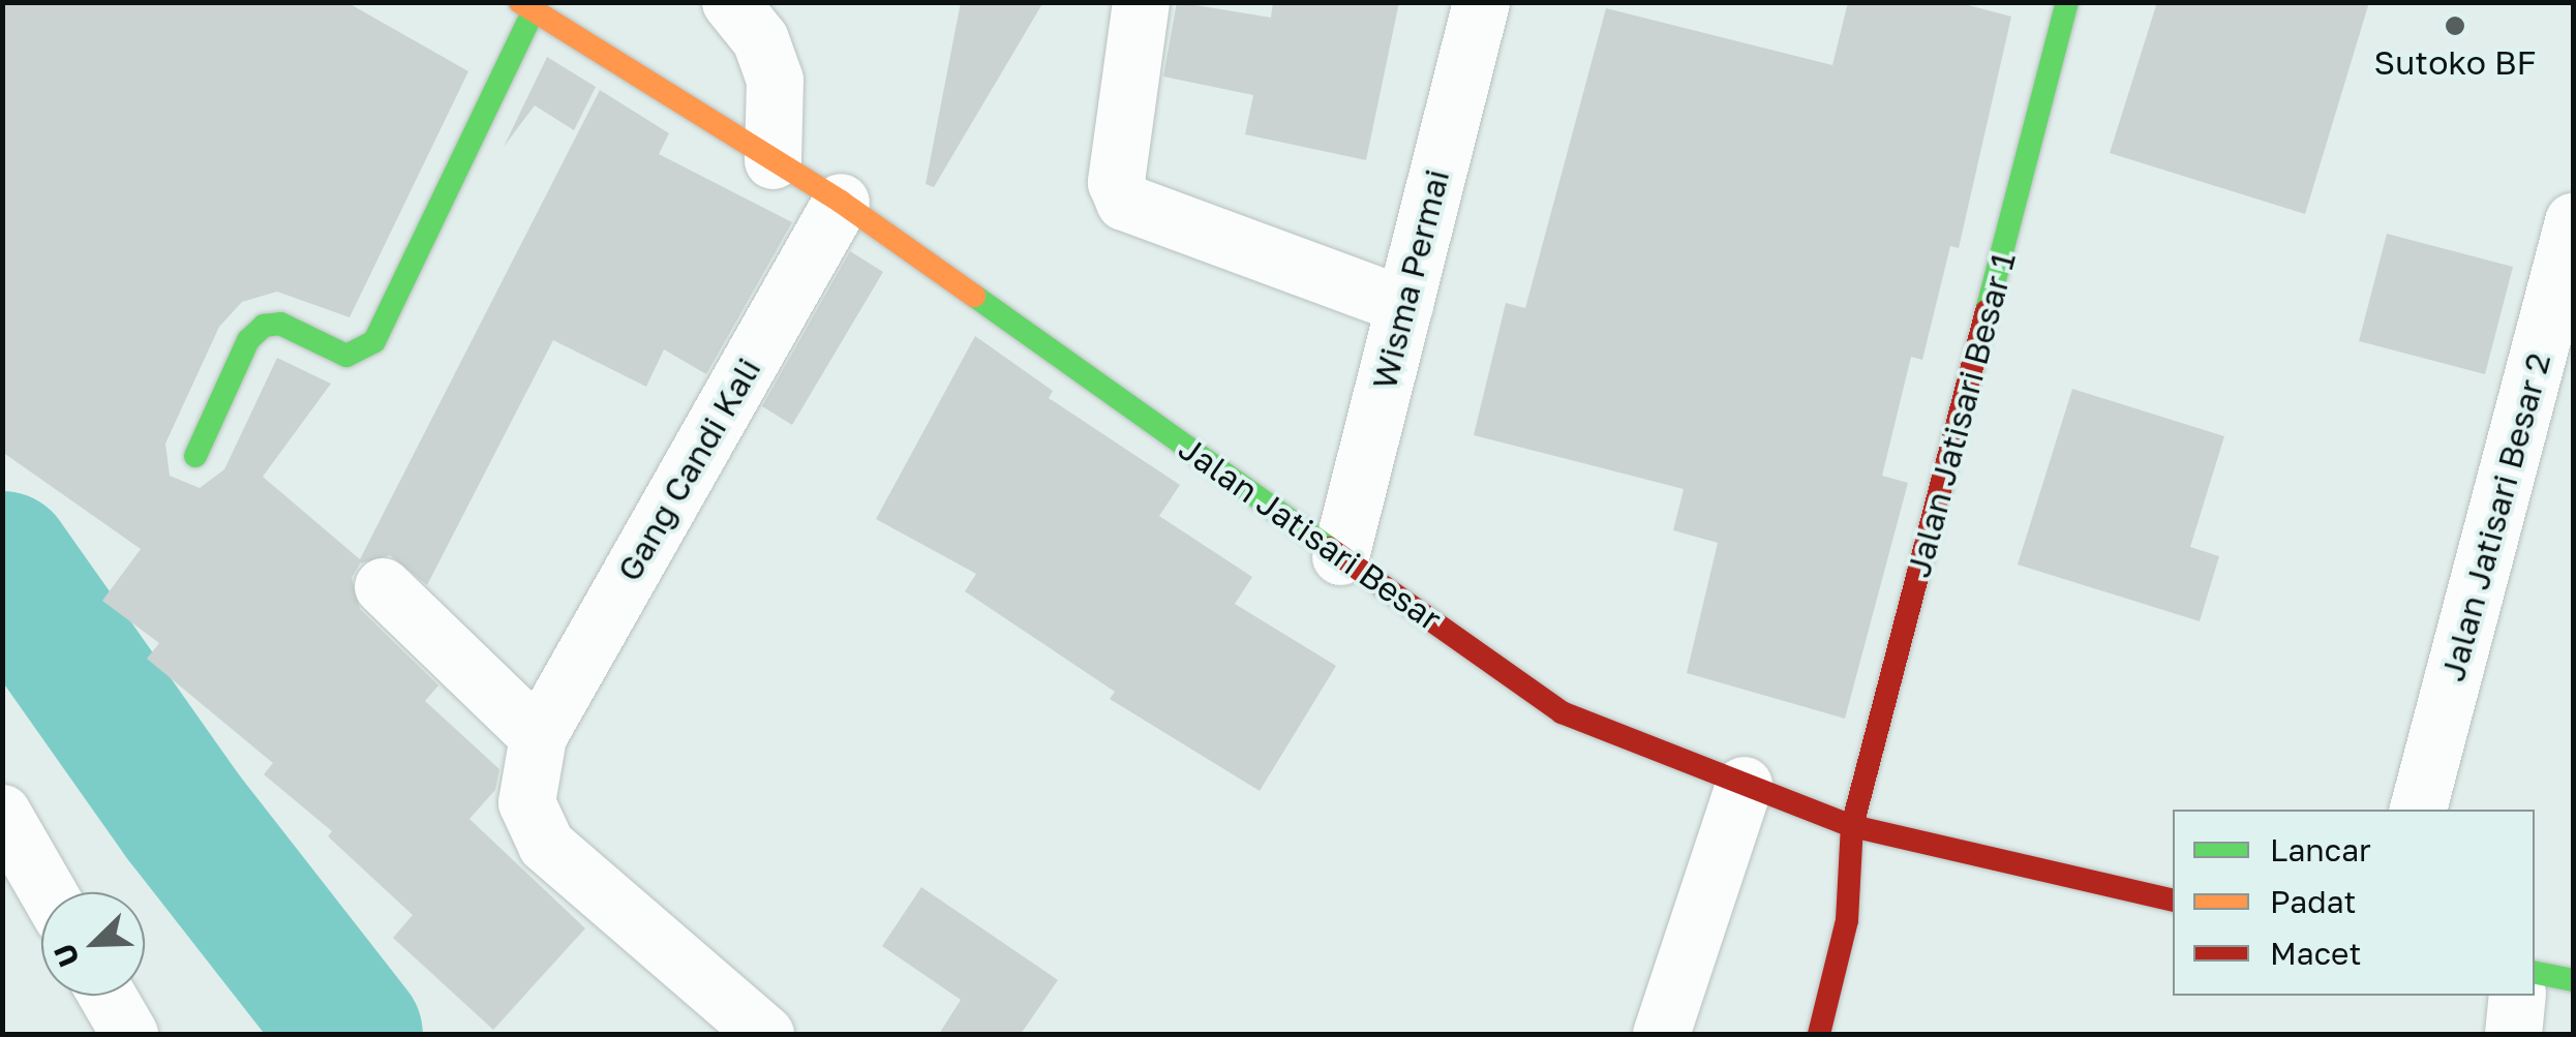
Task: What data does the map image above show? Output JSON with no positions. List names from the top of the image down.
{
  "streets": {
    "street": [
      "Wisma Permai",
      "Jalan Jatisari Besar 1",
      "Gang Candi Kali",
      "Jalan Jatisari Besar 2",
      "Jalan Jatisari Besar"
    ]
  },
  "crossings": [
    ["Wisma Permai", "Jalan Jatisari Besar"],
    ["Jalan Jatisari Besar 1", "Jalan Jatisari Besar"],
    ["Gang Candi Kali", "Jalan Jatisari Besar"]
  ],
  "places": ["Sutoko BF"],
  "legend": ["Lancar", "Padat", "Macet"],
  "north": "bottom left"
}
